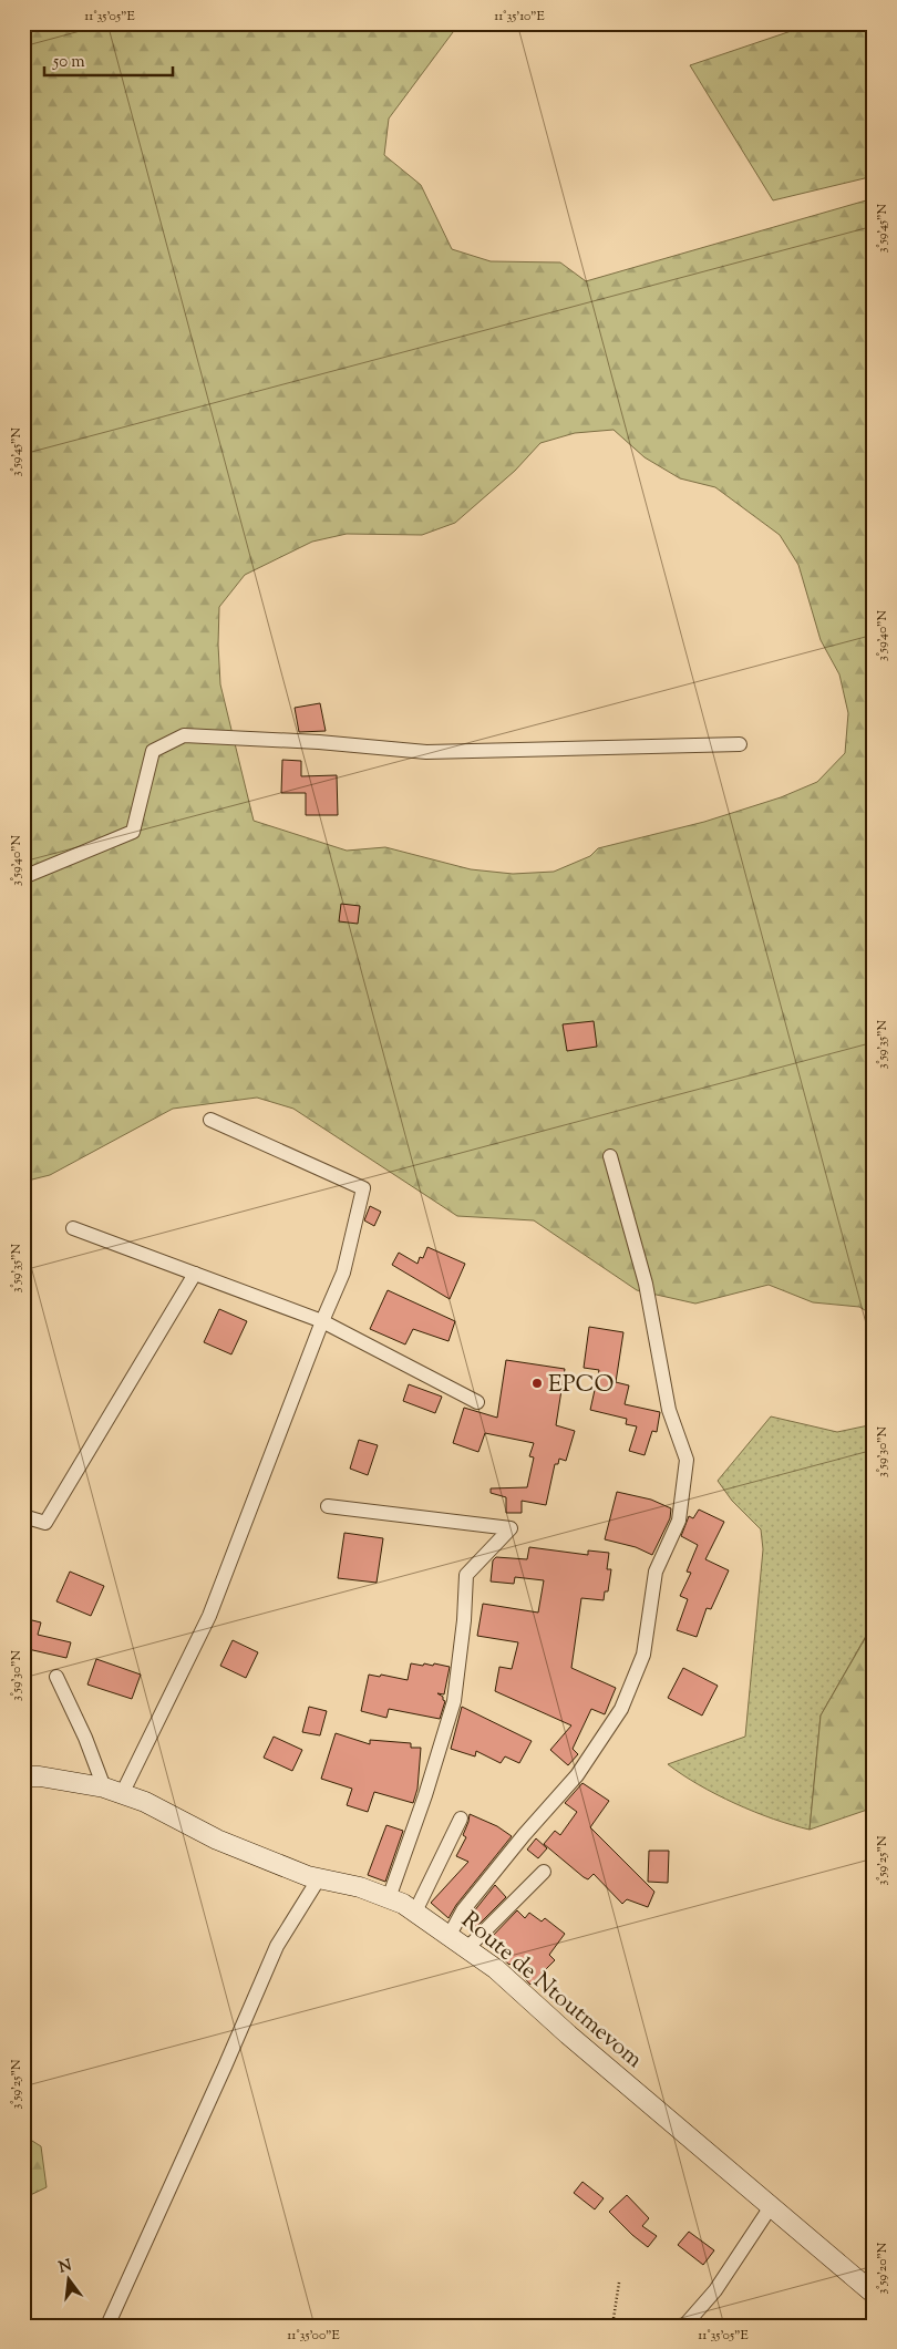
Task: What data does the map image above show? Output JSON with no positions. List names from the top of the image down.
{
  "streets": {
    "street": ["Route de Ntoutmevom"]
  },
  "places": ["EPCO"],
  "scale_bar": "50 m",
  "north": "top",
  "coordinates": [
    "11°35'05\"E",
    "11°35'10\"E",
    "3°59'45\"N",
    "3°59'40\"N",
    "3°59'35\"N",
    "3°59'30\"N",
    "3°59'25\"N",
    "3°59'20\"N",
    "11°35'00\"E"
  ]
}
